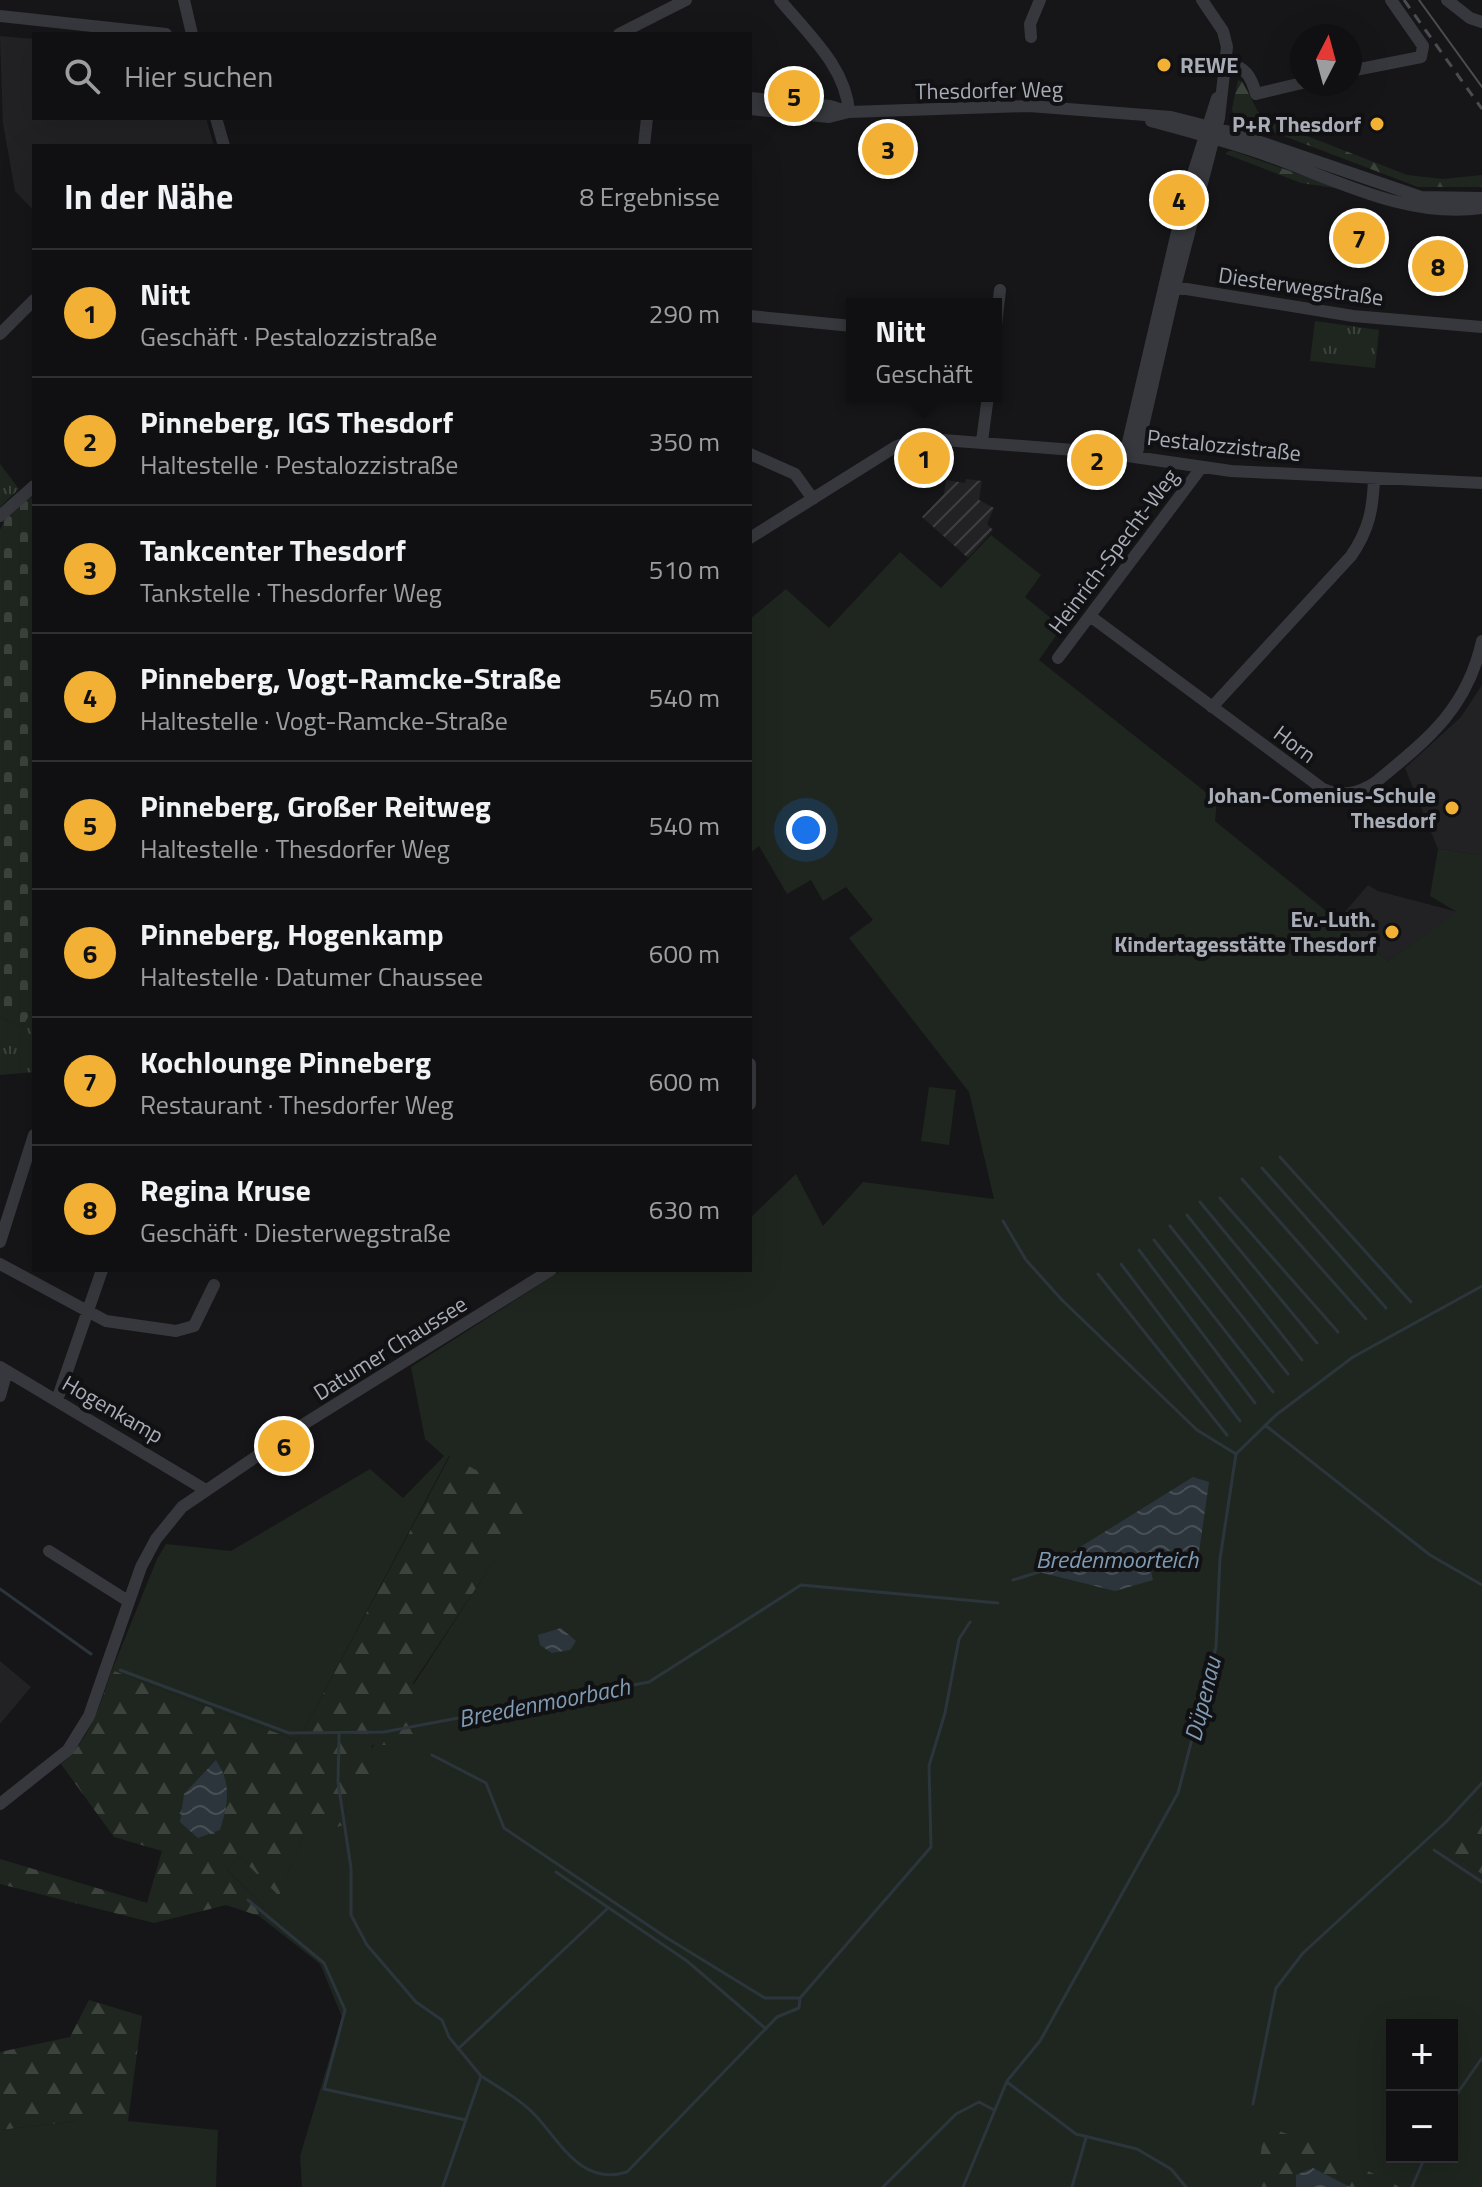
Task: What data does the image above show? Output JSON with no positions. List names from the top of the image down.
{
  "streets": {
    "street": [
      "Thesdorfer Weg",
      "Diesterwegstraße",
      "Pestalozzistraße",
      "Heinrich-Specht-Weg",
      "Horn",
      "Datumer Chaussee",
      "Hogenkamp"
    ]
  },
  "crossings": [
    ["Pestalozzistraße", "Heinrich-Specht-Weg"],
    ["Heinrich-Specht-Weg", "Horn"],
    ["Datumer Chaussee", "Hogenkamp"]
  ],
  "water": ["Bredenmoorteich", "Düpenau", "Breedenmoorbach"],
  "places": [
    "REWE",
    "P+R Thesdorf",
    "Johan-Comenius-Schule Thesdorf",
    "Ev.-Luth. Kindertagesstätte Thesdorf"
  ],
  "north": "top",
  "page": {
    "search": "Hier suchen",
    "pins": [
      "5",
      "3",
      "4",
      "7",
      "8",
      "1",
      "2",
      "6"
    ],
    "heading": ["In der Nähe", "8 Ergebnisse"],
    "list": [
      {
        "mark": "1",
        "name": "Nitt",
        "note": "Geschäft · Pestalozzistraße",
        "value": "290 m"
      },
      {
        "mark": "2",
        "name": "Pinneberg, IGS Thesdorf",
        "note": "Haltestelle · Pestalozzistraße",
        "value": "350 m"
      },
      {
        "mark": "3",
        "name": "Tankcenter Thesdorf",
        "note": "Tankstelle · Thesdorfer Weg",
        "value": "510 m"
      },
      {
        "mark": "4",
        "name": "Pinneberg, Vogt-Ramcke-Straße",
        "note": "Haltestelle · Vogt-Ramcke-Straße",
        "value": "540 m"
      },
      {
        "mark": "5",
        "name": "Pinneberg, Großer Reitweg",
        "note": "Haltestelle · Thesdorfer Weg",
        "value": "540 m"
      },
      {
        "mark": "6",
        "name": "Pinneberg, Hogenkamp",
        "note": "Haltestelle · Datumer Chaussee",
        "value": "600 m"
      },
      {
        "mark": "7",
        "name": "Kochlounge Pinneberg",
        "note": "Restaurant · Thesdorfer Weg",
        "value": "600 m"
      },
      {
        "mark": "8",
        "name": "Regina Kruse",
        "note": "Geschäft · Diesterwegstraße",
        "value": "630 m"
      }
    ],
    "popup": ["Nitt", "Geschäft"],
    "map_buttons": ["+", "−"]
  }
}
